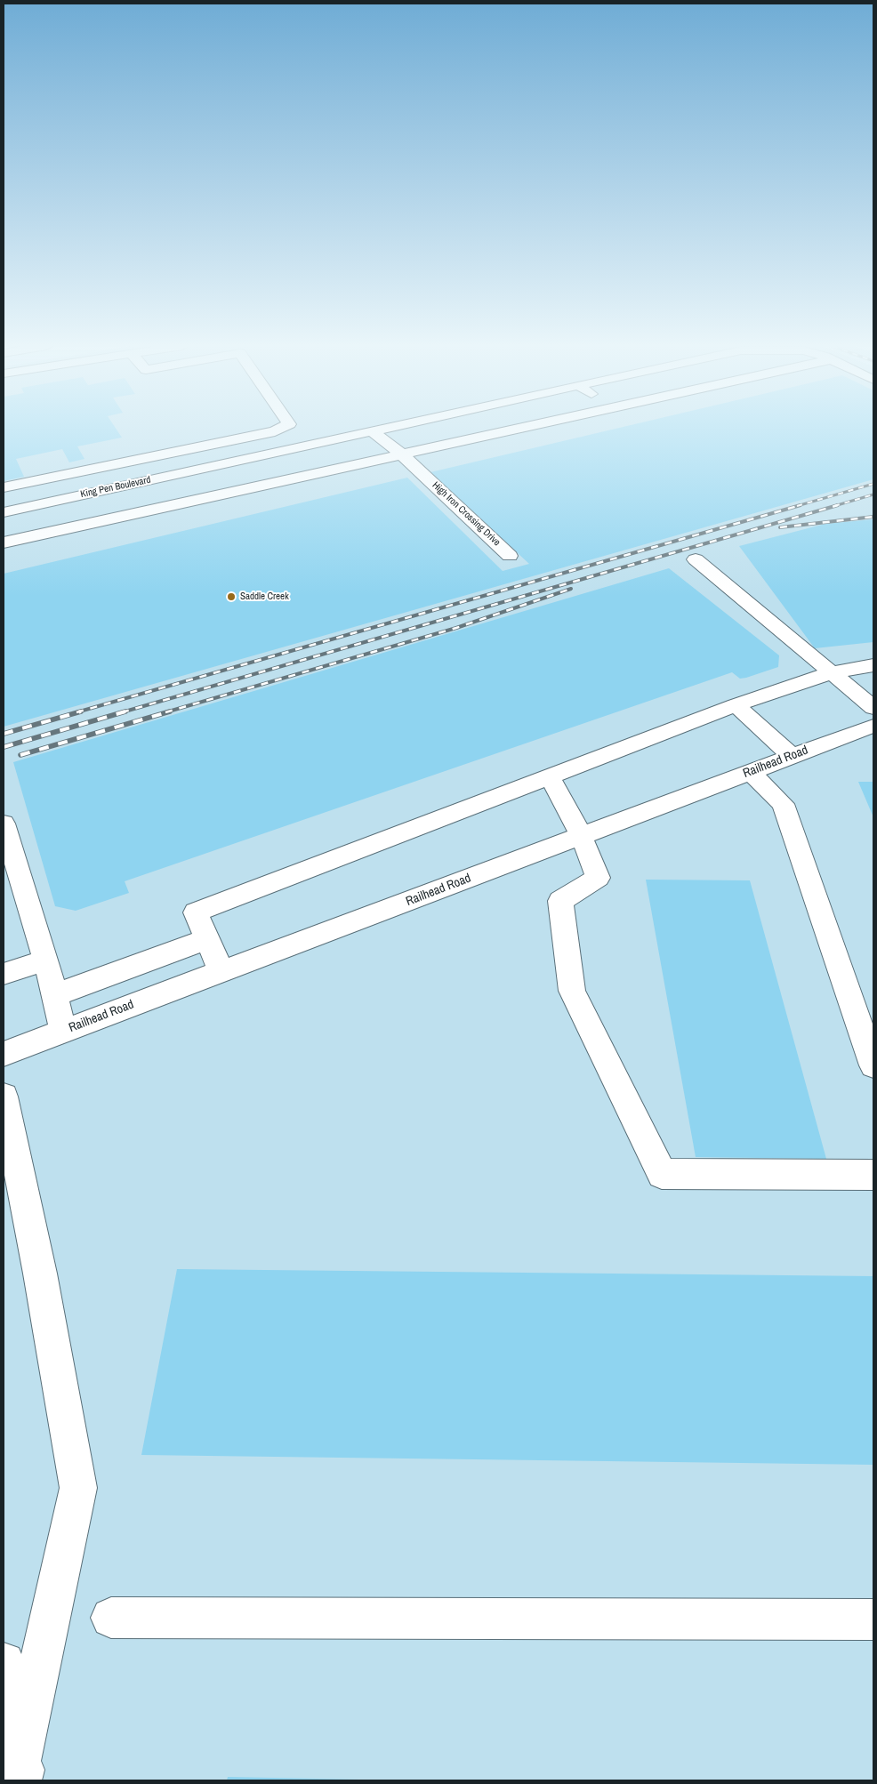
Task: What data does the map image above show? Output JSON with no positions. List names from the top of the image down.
{
  "streets": {
    "main road": ["King Pen Boulevard", "High Iron Crossing Drive", "Railhead Road"]
  },
  "crossings": [
    ["King Pen Boulevard", "High Iron Crossing Drive"]
  ],
  "places": ["Saddle Creek"]
}
